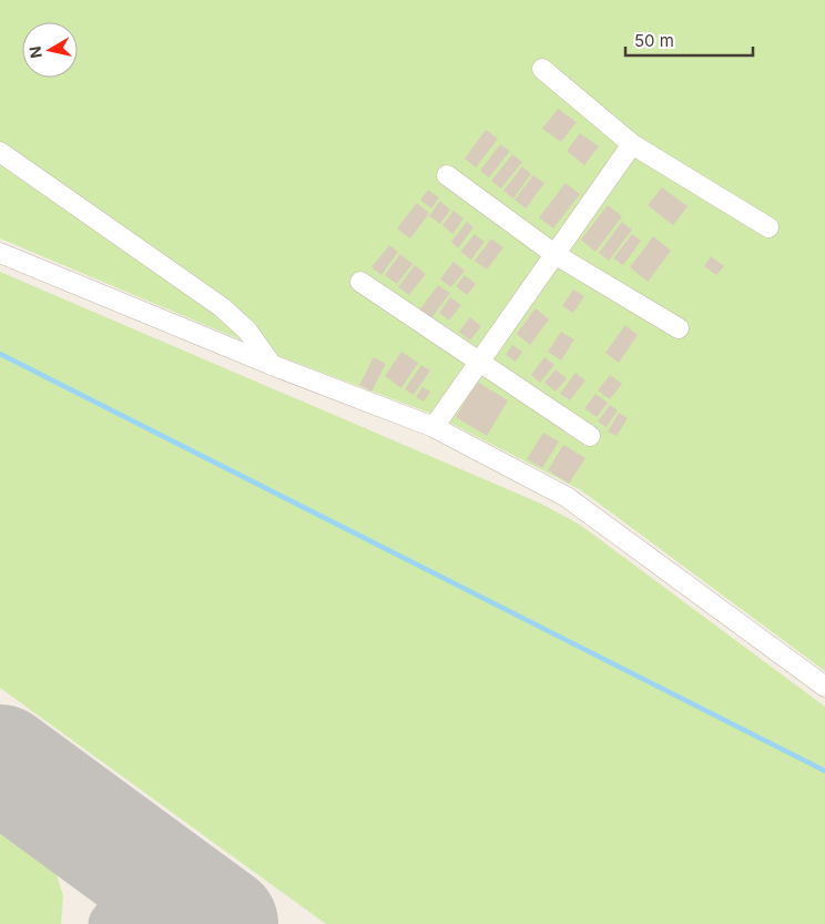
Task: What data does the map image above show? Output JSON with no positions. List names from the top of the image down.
{
  "scale_bar": "50 m",
  "north": "left"
}
